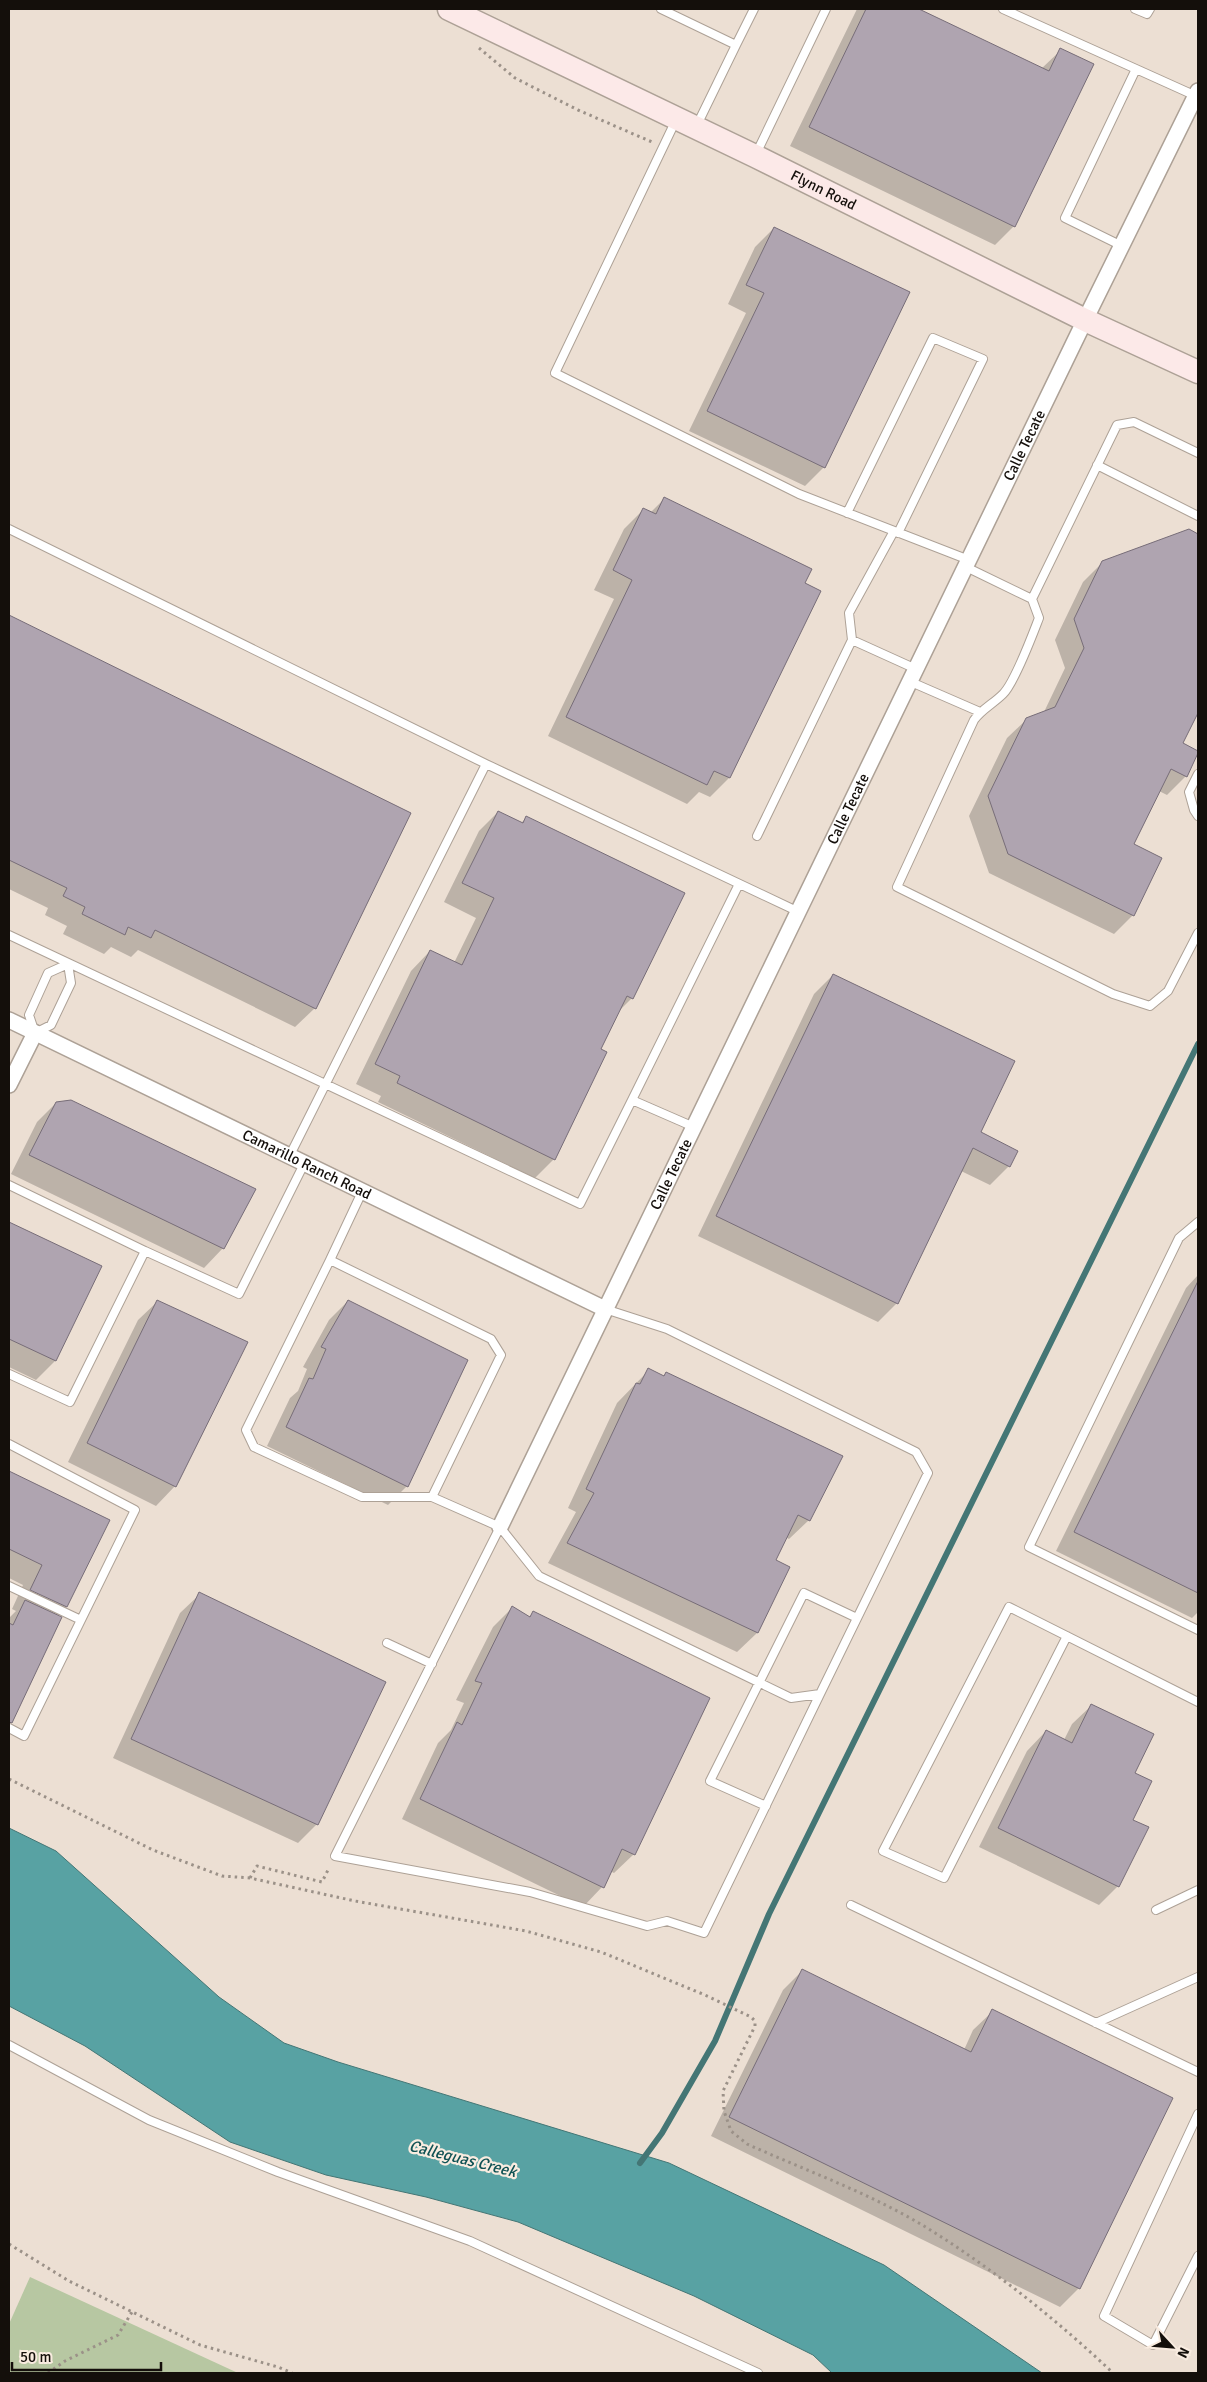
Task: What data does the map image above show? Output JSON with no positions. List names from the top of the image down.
{
  "streets": {
    "main road": ["Flynn Road"],
    "street": ["Calle Tecate", "Camarillo Ranch Road"]
  },
  "crossings": [
    ["Flynn Road", "Calle Tecate"],
    ["Calle Tecate", "Camarillo Ranch Road"]
  ],
  "water": ["Calleguas Creek"],
  "scale_bar": "50 m",
  "north": "bottom right"
}
